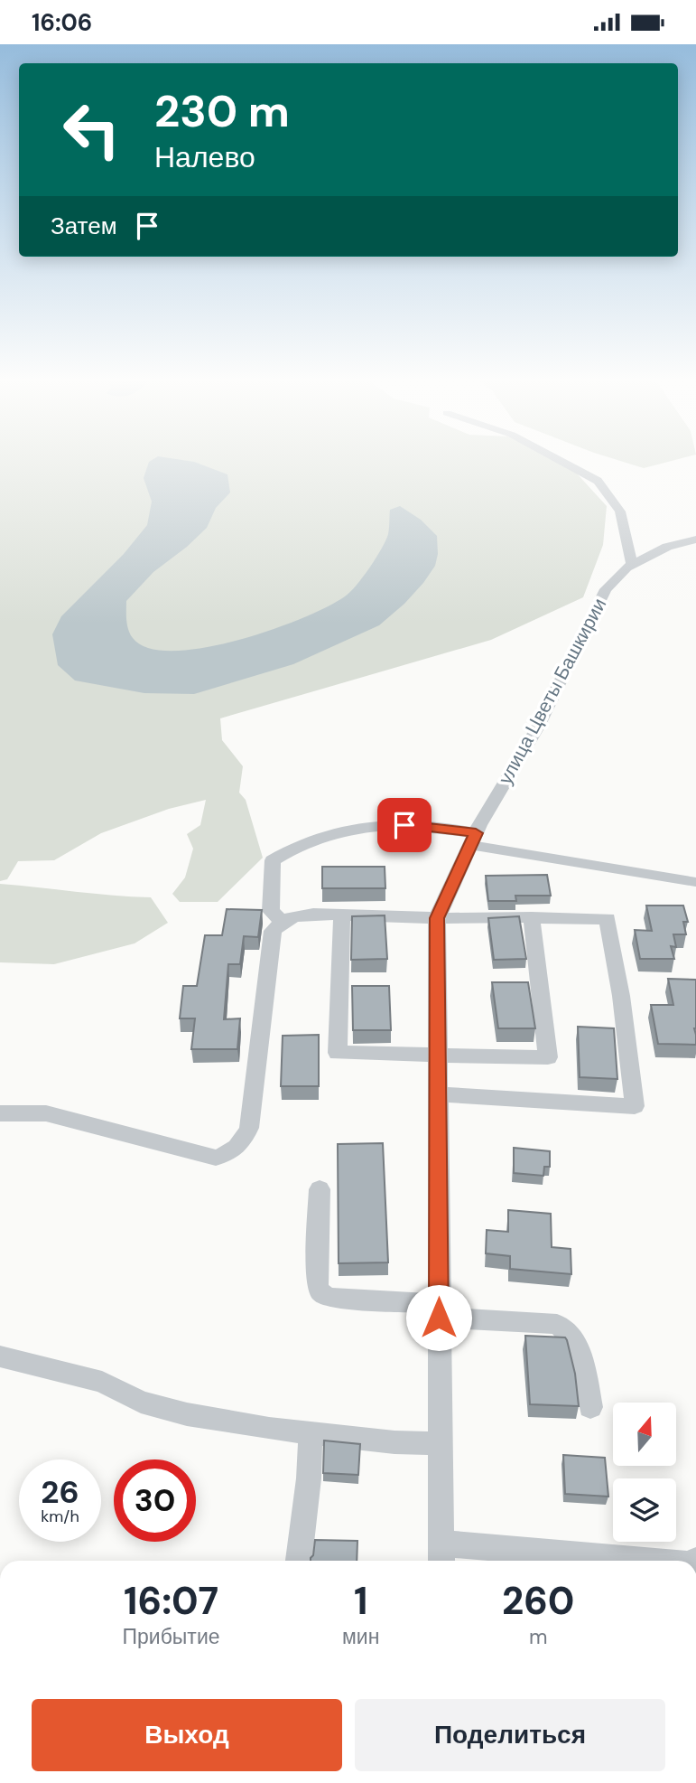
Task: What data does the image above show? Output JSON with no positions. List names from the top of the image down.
{
  "streets": {
    "street": ["улица Цветы Башкирии"]
  },
  "north": "top",
  "page": {
    "status": "16:06",
    "turn": ["230 m", "Налево"],
    "then": "Затем",
    "speed": "26 km/h",
    "limit": "30",
    "eta": [
      "16:07",
      "Прибытие",
      "1",
      "мин",
      "260",
      "m"
    ],
    "buttons": ["Выход", "Поделиться"]
  }
}
